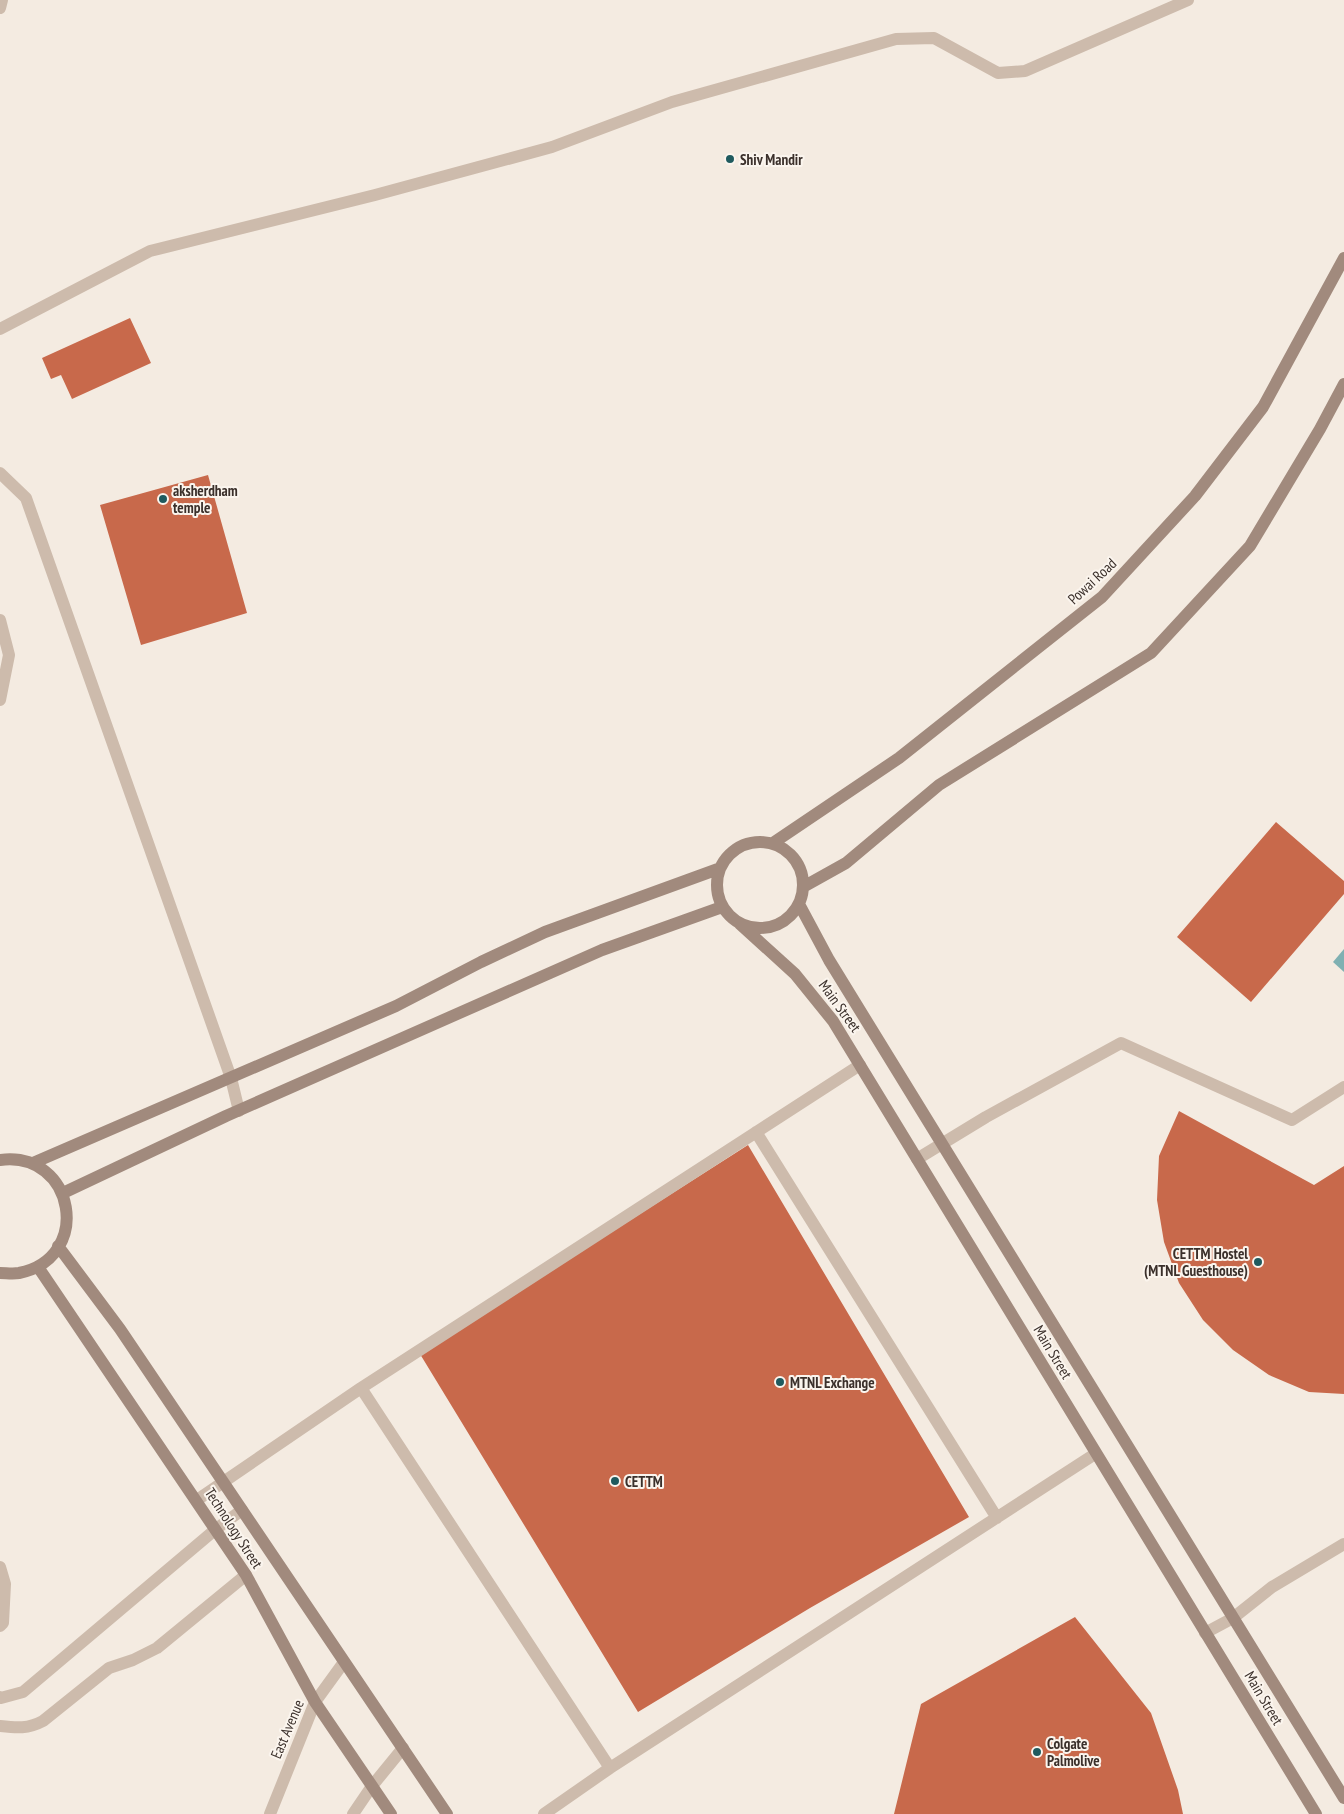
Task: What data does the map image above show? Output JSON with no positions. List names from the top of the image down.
{
  "streets": {
    "main road": ["Powai Road", "Main Street", "Technology Street"],
    "street": ["East Avenue"]
  },
  "crossings": [
    ["Powai Road", "Main Street"],
    ["Technology Street", "East Avenue"]
  ],
  "places": [
    "Shiv Mandir",
    "aksherdham temple",
    "CETTM Hostel (MTNL Guesthouse)",
    "MTNL Exchange",
    "CETTM",
    "Colgate Palmolive"
  ]
}
